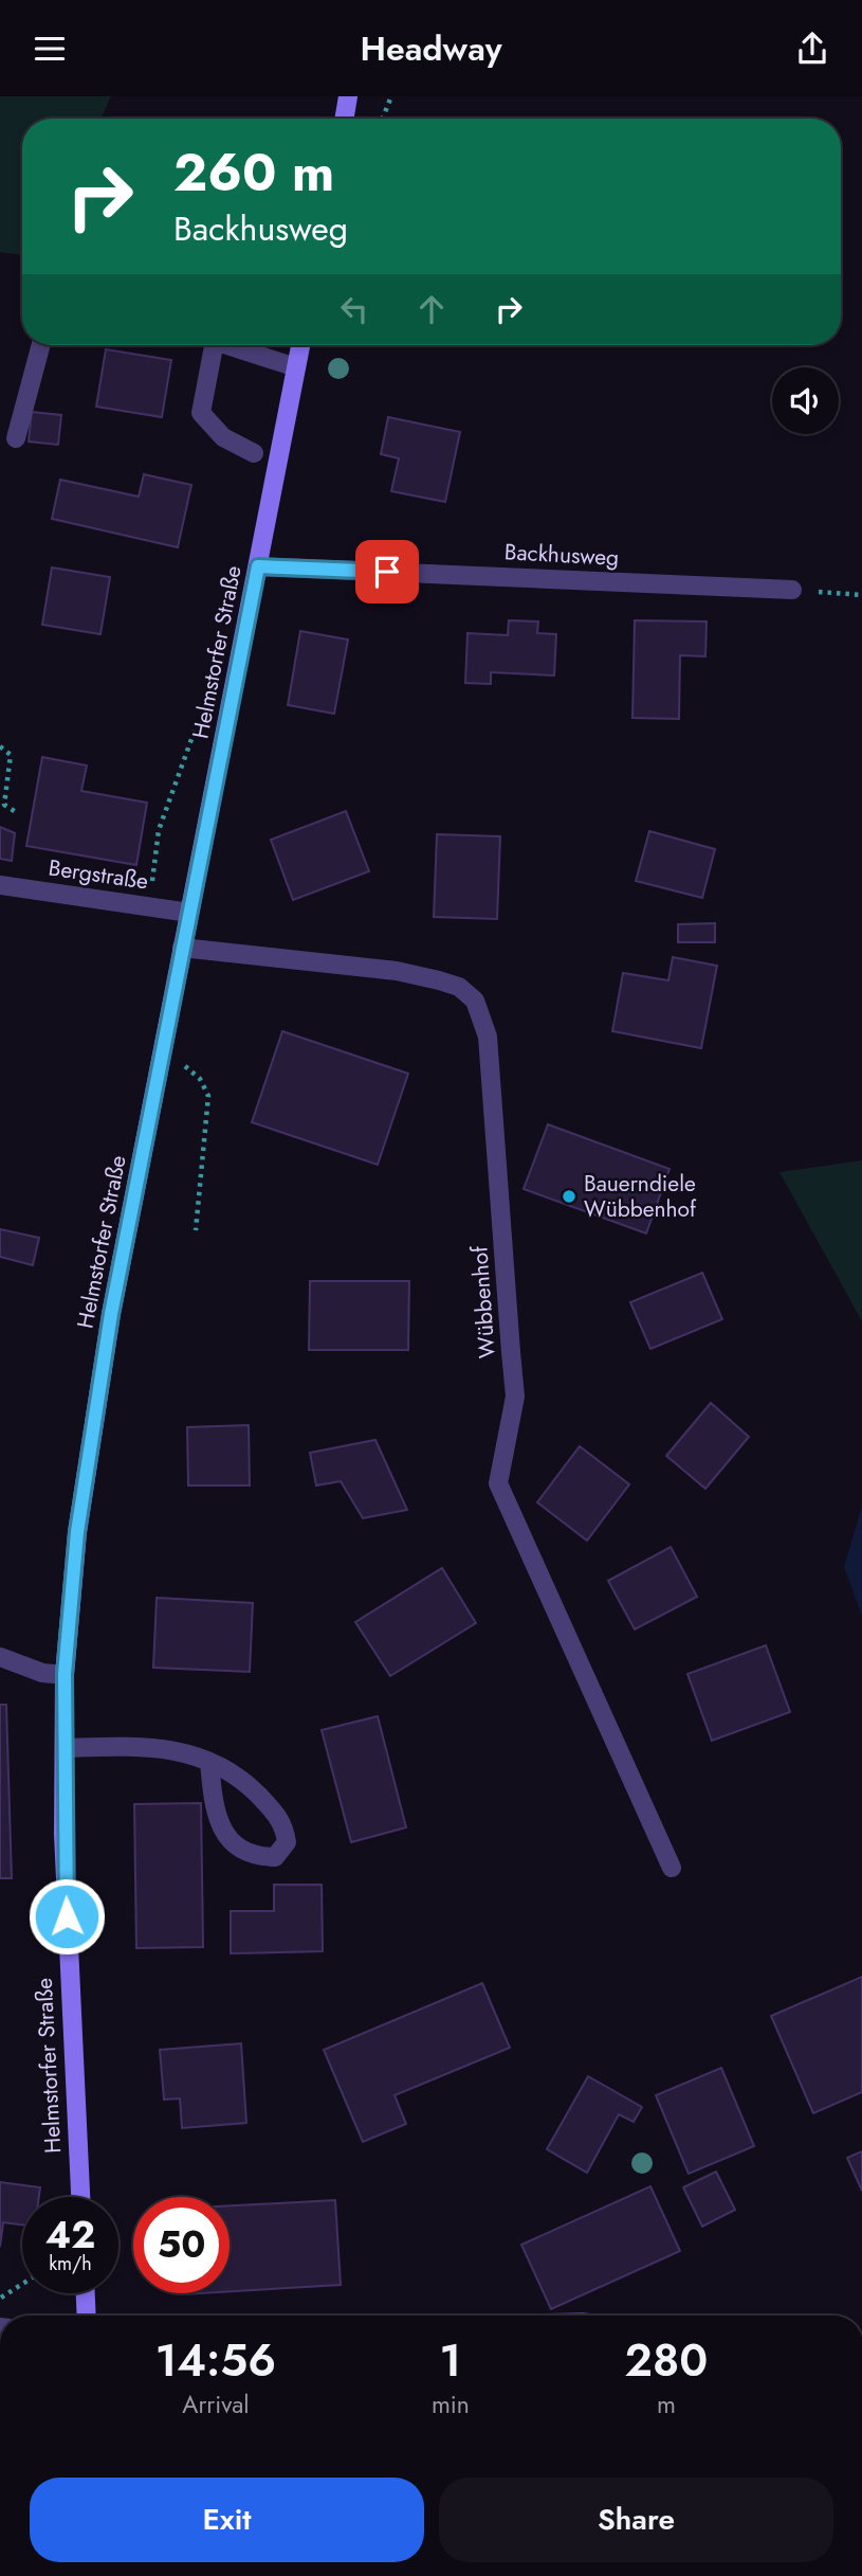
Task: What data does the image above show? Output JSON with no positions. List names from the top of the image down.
{
  "streets": {
    "main road": ["Helmstorfer Straße"],
    "street": ["Backhusweg", "Bergstraße", "Wübbenhof"]
  },
  "crossings": [
    ["Backhusweg", "Helmstorfer Straße"],
    ["Helmstorfer Straße", "Bergstraße"],
    ["Helmstorfer Straße", "Wübbenhof"]
  ],
  "places": ["Bauerndiele Wübbenhof"],
  "page": {
    "header": "Headway",
    "turn": ["260 m", "Backhusweg"],
    "speed": "42 km/h",
    "limit": "50",
    "eta": [
      "14:56",
      "Arrival",
      "1",
      "min",
      "280",
      "m"
    ],
    "buttons": ["Exit", "Share"]
  }
}
